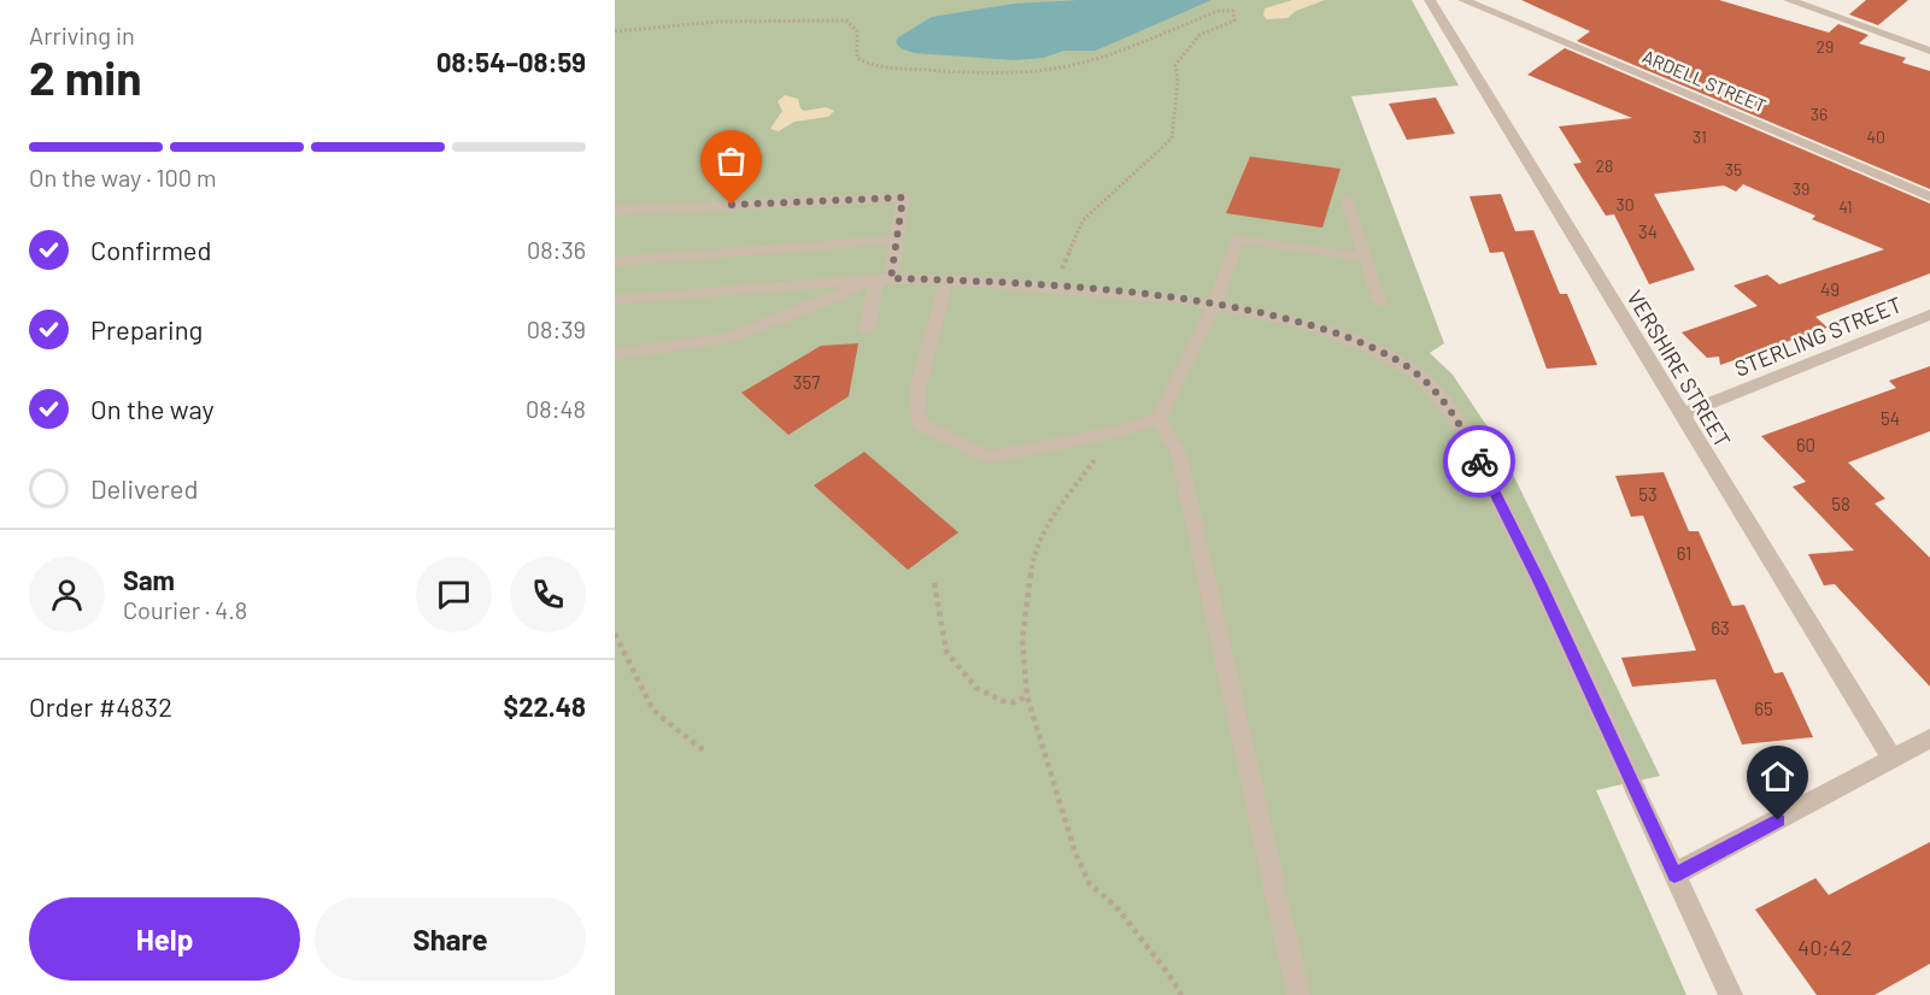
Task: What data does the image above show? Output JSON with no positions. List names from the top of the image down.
{
  "streets": {
    "street": ["ARDELL STREET", "STERLING STREET", "VERSHIRE STREET"]
  },
  "crossings": [
    ["STERLING STREET", "VERSHIRE STREET"]
  ],
  "house_numbers": [
    "29",
    "36",
    "31",
    "40",
    "28",
    "35",
    "39",
    "30",
    "41",
    "34",
    "49",
    "357",
    "54",
    "60",
    "53",
    "58",
    "61",
    "63",
    "65",
    "40;42"
  ],
  "page": {
    "heading": ["2 min", "Arriving in", "08:54–08:59"],
    "panel": [
      "Sam",
      "Courier · 4.8",
      "Order #4832",
      "$22.48"
    ],
    "bar": "On the way · 100 m",
    "list": [
      ["Confirmed", "08:36"],
      ["Preparing", "08:39"],
      ["On the way", "08:48"],
      "Delivered"
    ],
    "buttons": ["Help", "Share"]
  }
}
